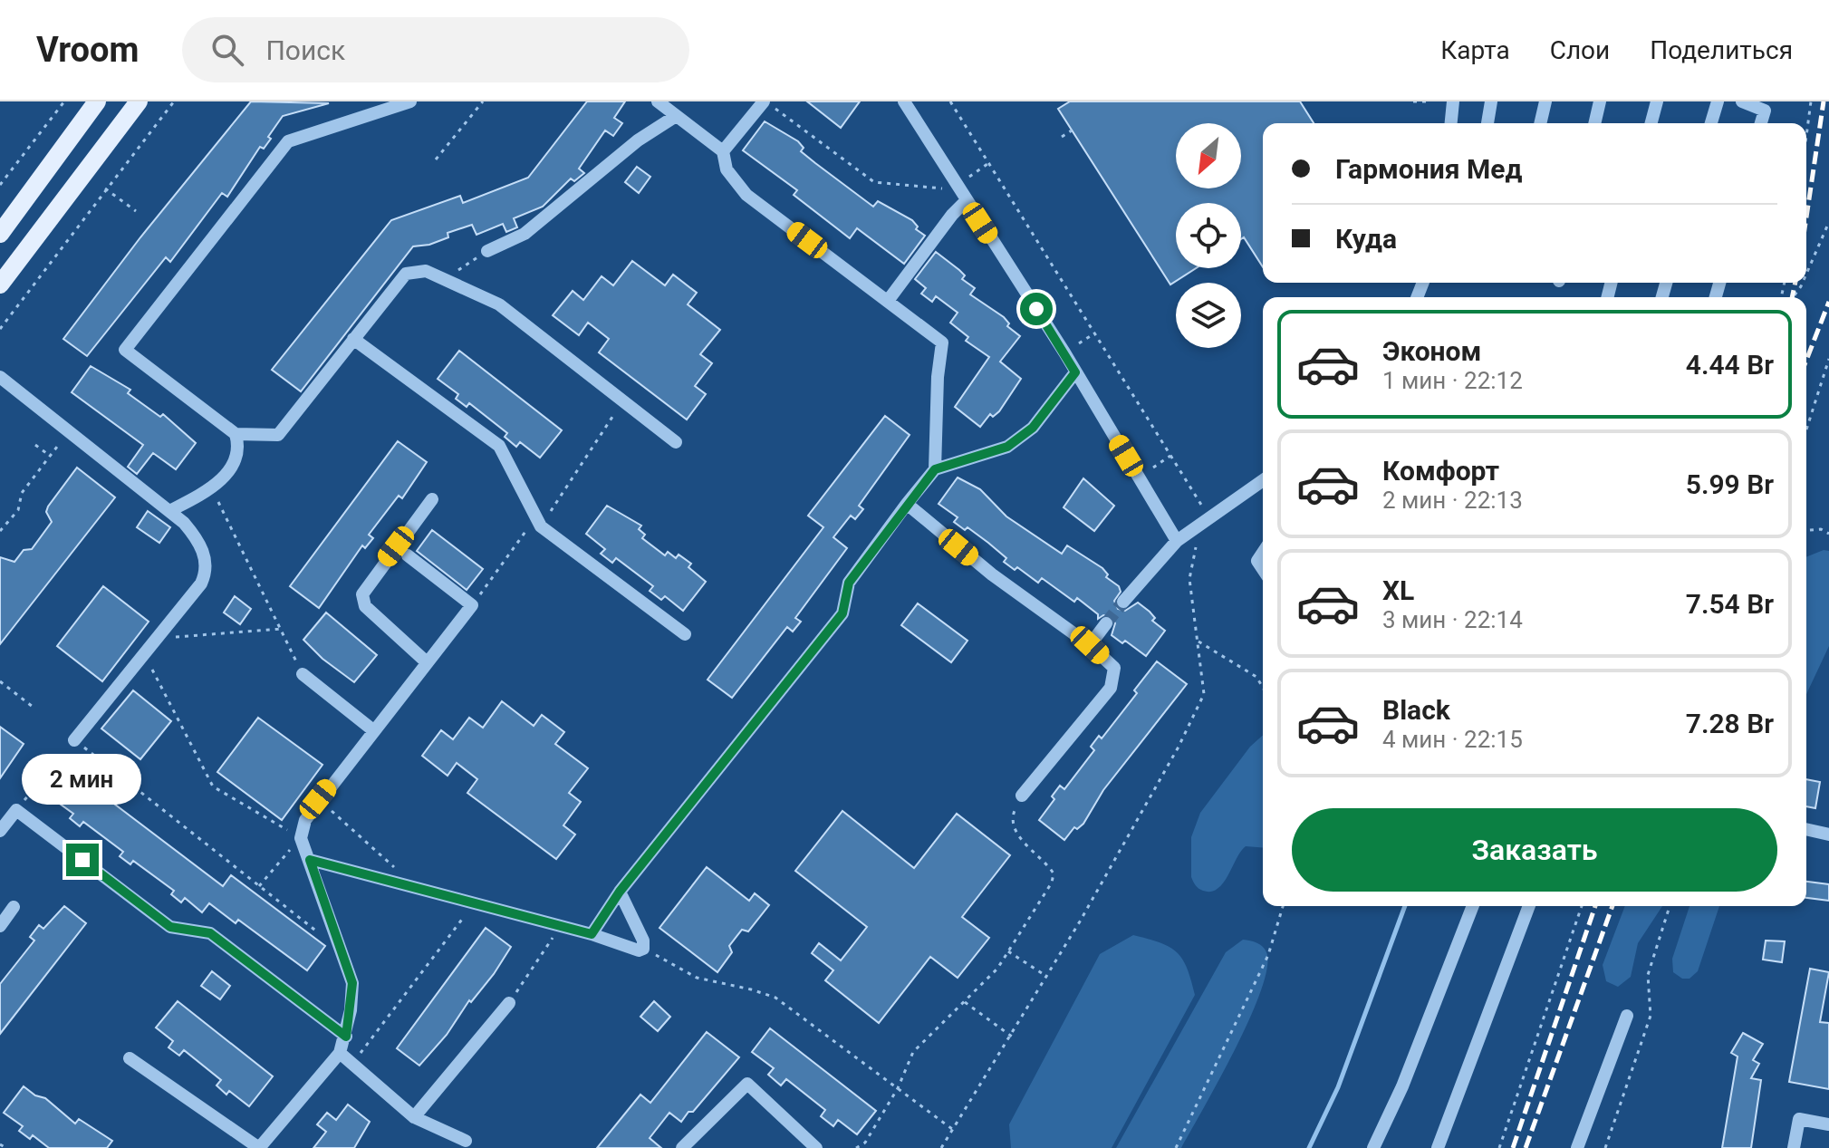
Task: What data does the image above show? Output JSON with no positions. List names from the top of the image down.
{
  "north": "bottom left",
  "page": {
    "header": "Vroom",
    "search": "Поиск",
    "nav": ["Карта", "Слои", "Поделиться"],
    "banner": ["Гармония Мед", "Куда"],
    "list": [
      {
        "name": "Эконом",
        "note": "1 мин · 22:12",
        "value": "4.44 Br"
      },
      {
        "name": "Комфорт",
        "note": "2 мин · 22:13",
        "value": "5.99 Br"
      },
      {
        "name": "XL",
        "note": "3 мин · 22:14",
        "value": "7.54 Br"
      },
      {
        "name": "Black",
        "note": "4 мин · 22:15",
        "value": "7.28 Br"
      }
    ],
    "bubble": "2 мин",
    "buttons": "Заказать"
  }
}
